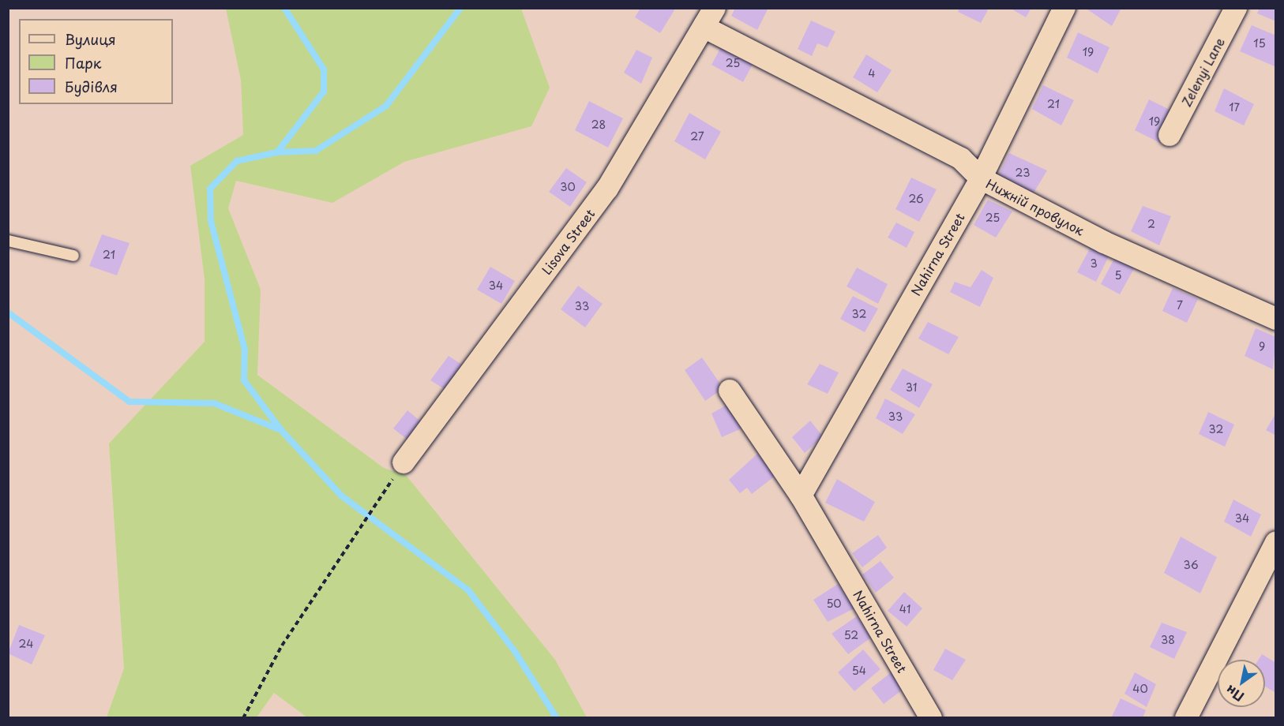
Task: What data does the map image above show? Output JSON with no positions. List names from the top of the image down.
{
  "streets": {
    "street": [
      "Zelenyi Lane",
      "Нижній провулок",
      "Lisova Street",
      "Nahirna Street"
    ]
  },
  "crossings": [
    ["Нижній провулок", "Lisova Street"],
    ["Нижній провулок", "Nahirna Street"]
  ],
  "house_numbers": [
    "15",
    "19",
    "25",
    "4",
    "21",
    "17",
    "19",
    "28",
    "27",
    "23",
    "30",
    "26",
    "25",
    "2",
    "21",
    "3",
    "5",
    "34",
    "7",
    "33",
    "32",
    "9",
    "31",
    "33",
    "32",
    "34",
    "36",
    "50",
    "41",
    "52",
    "38",
    "24",
    "54",
    "40"
  ],
  "legend": ["Вулиця", "Парк", "Будівля"],
  "north": "bottom left"
}
